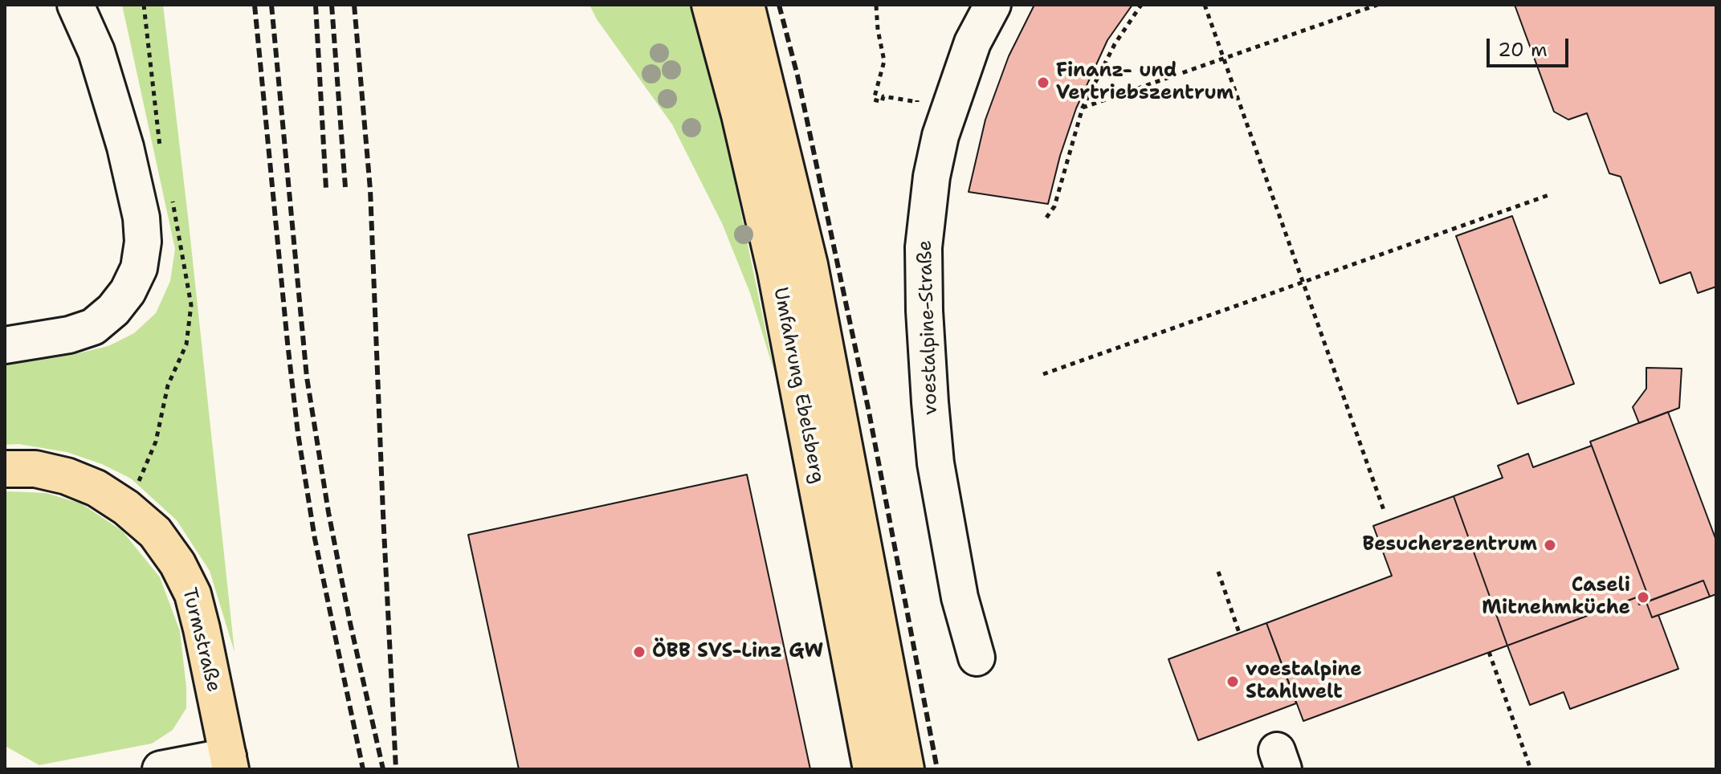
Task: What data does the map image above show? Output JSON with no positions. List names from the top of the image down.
{
  "streets": {
    "main road": ["Umfahrung Ebelsberg", "Turmstraße"],
    "street": ["voestalpine-Straße"]
  },
  "places": [
    "Finanz- und Vertriebszentrum",
    "Besucherzentrum",
    "Caseli Mitnehmküche",
    "ÖBB SVS-Linz GW",
    "voestalpine Stahlwelt"
  ],
  "scale_bar": "20 m"
}
